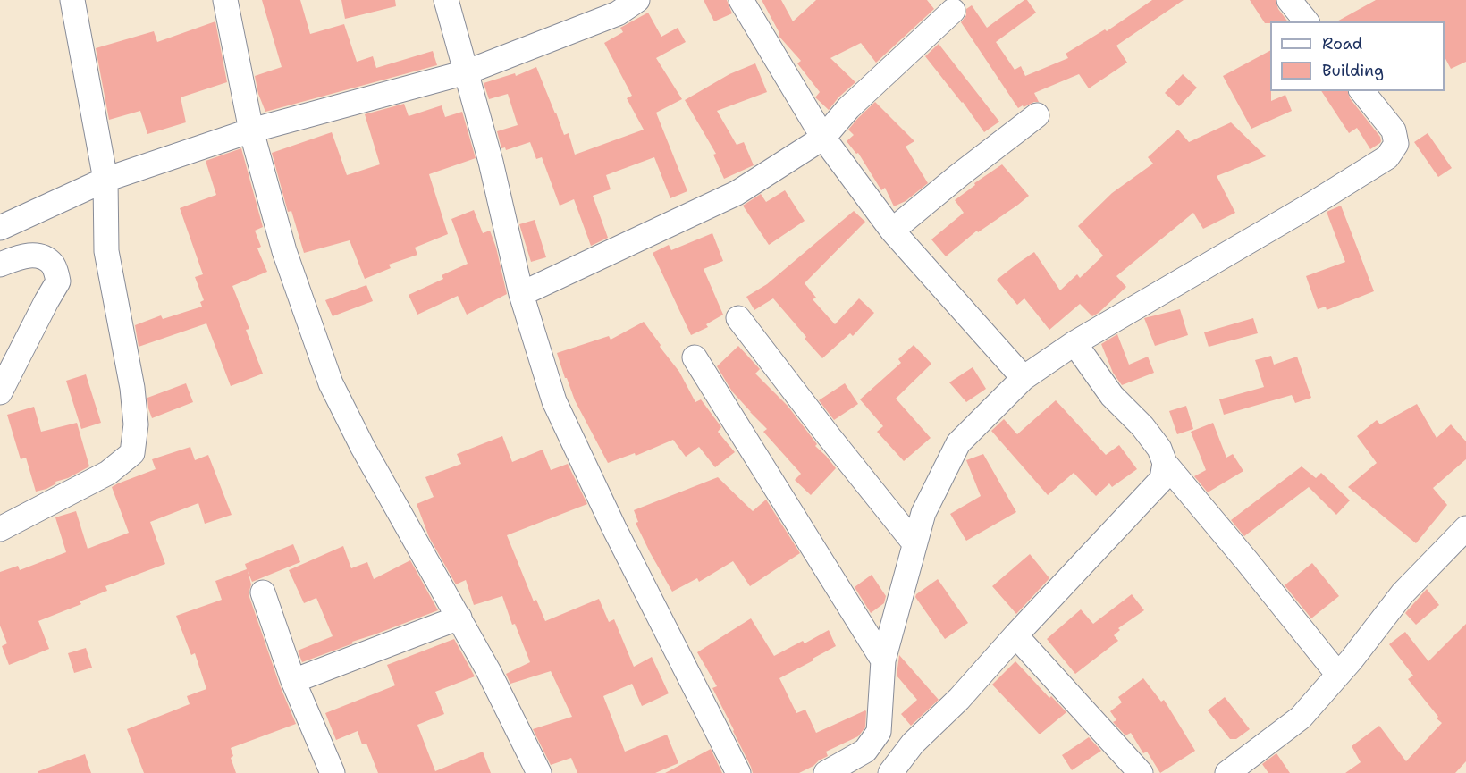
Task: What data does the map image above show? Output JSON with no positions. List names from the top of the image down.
{
  "legend": ["Road", "Building"]
}
